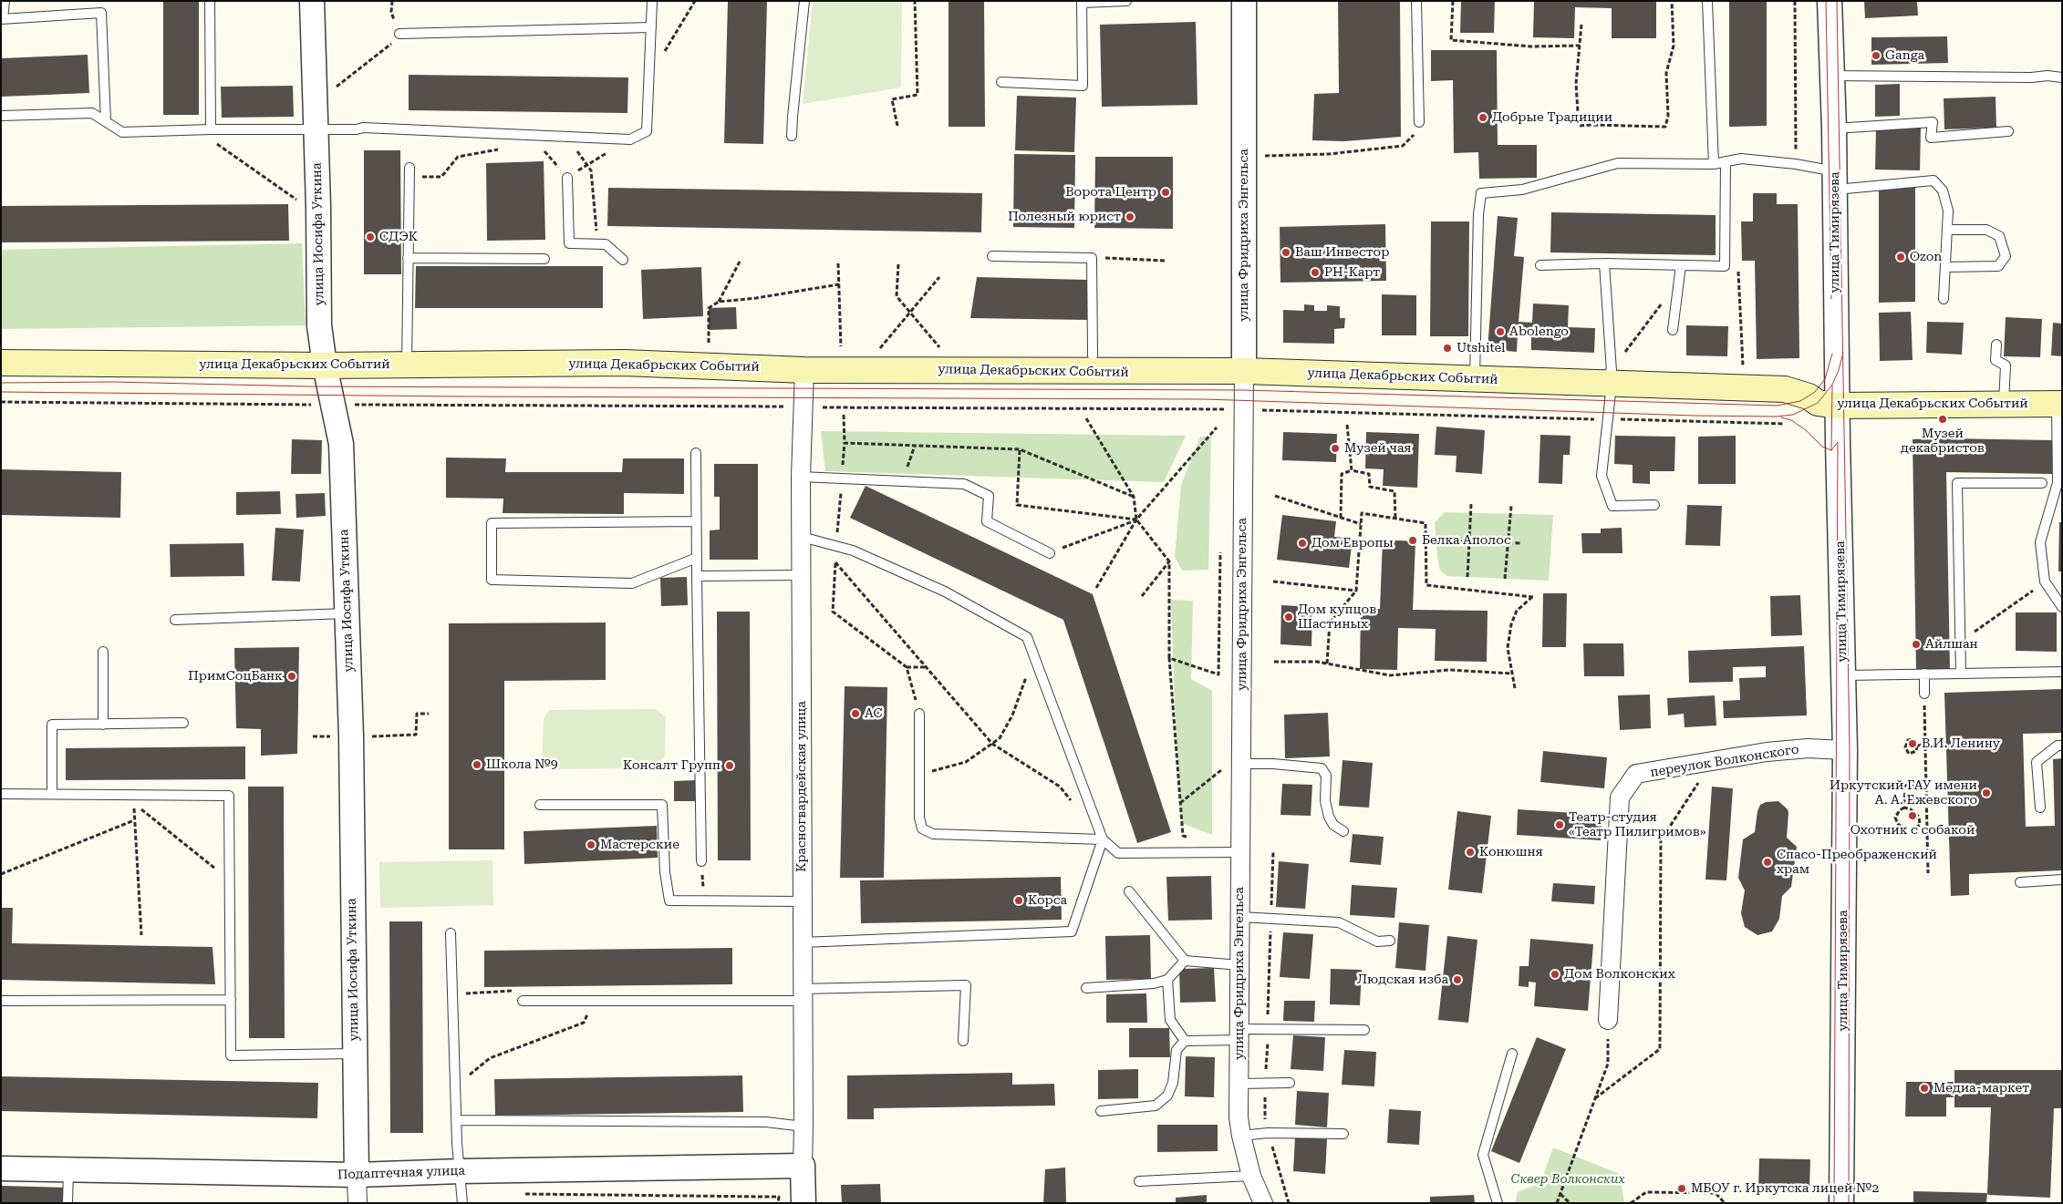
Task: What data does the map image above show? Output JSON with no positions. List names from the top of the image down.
{
  "streets": {
    "main road": ["улица Декабрьских Событий"],
    "street": [
      "улица Тимирязева",
      "улица Иосифа Уткина",
      "улица Фридриха Энгельса",
      "переулок Волконского",
      "Красногвардейская улица",
      "Подаптечная улица"
    ]
  },
  "crossings": [
    ["улица Тимирязева", "улица Декабрьских Событий"],
    ["улица Тимирязева", "переулок Волконского"],
    ["улица Иосифа Уткина", "улица Декабрьских Событий"],
    ["улица Иосифа Уткина", "Подаптечная улица"],
    ["улица Фридриха Энгельса", "улица Декабрьских Событий"],
    ["улица Декабрьских Событий", "Красногвардейская улица"],
    ["Красногвардейская улица", "Подаптечная улица"]
  ],
  "parks": ["Сквер Волконских"],
  "places": [
    "Ganga",
    "Добрые Традиции",
    "Ворота Центр",
    "Полезный юрист",
    "СДЭК",
    "Ваш Инвестор",
    "Ozon",
    "РН-Карт",
    "Abolengo",
    "Utshitel",
    "Музей декабристов",
    "Музей чая",
    "Белка Аполос",
    "Дом Европы",
    "Дом купцов Шастиных",
    "Айлшан",
    "ПримСоцБанк",
    "АС",
    "В.И. Ленину",
    "Школа №9",
    "Консалт Групп",
    "Иркутский ГАУ имени А. А. Ежевского",
    "Охотник с собакой",
    "Театр-студия «Театр Пилигримов»",
    "Мастерские",
    "Конюшня",
    "Спасо-Преображенский храм",
    "Корса",
    "Дом Волконских",
    "Людская изба",
    "Медиа-маркет",
    "МБОУ г. Иркутска лицей №2"
  ]
}
